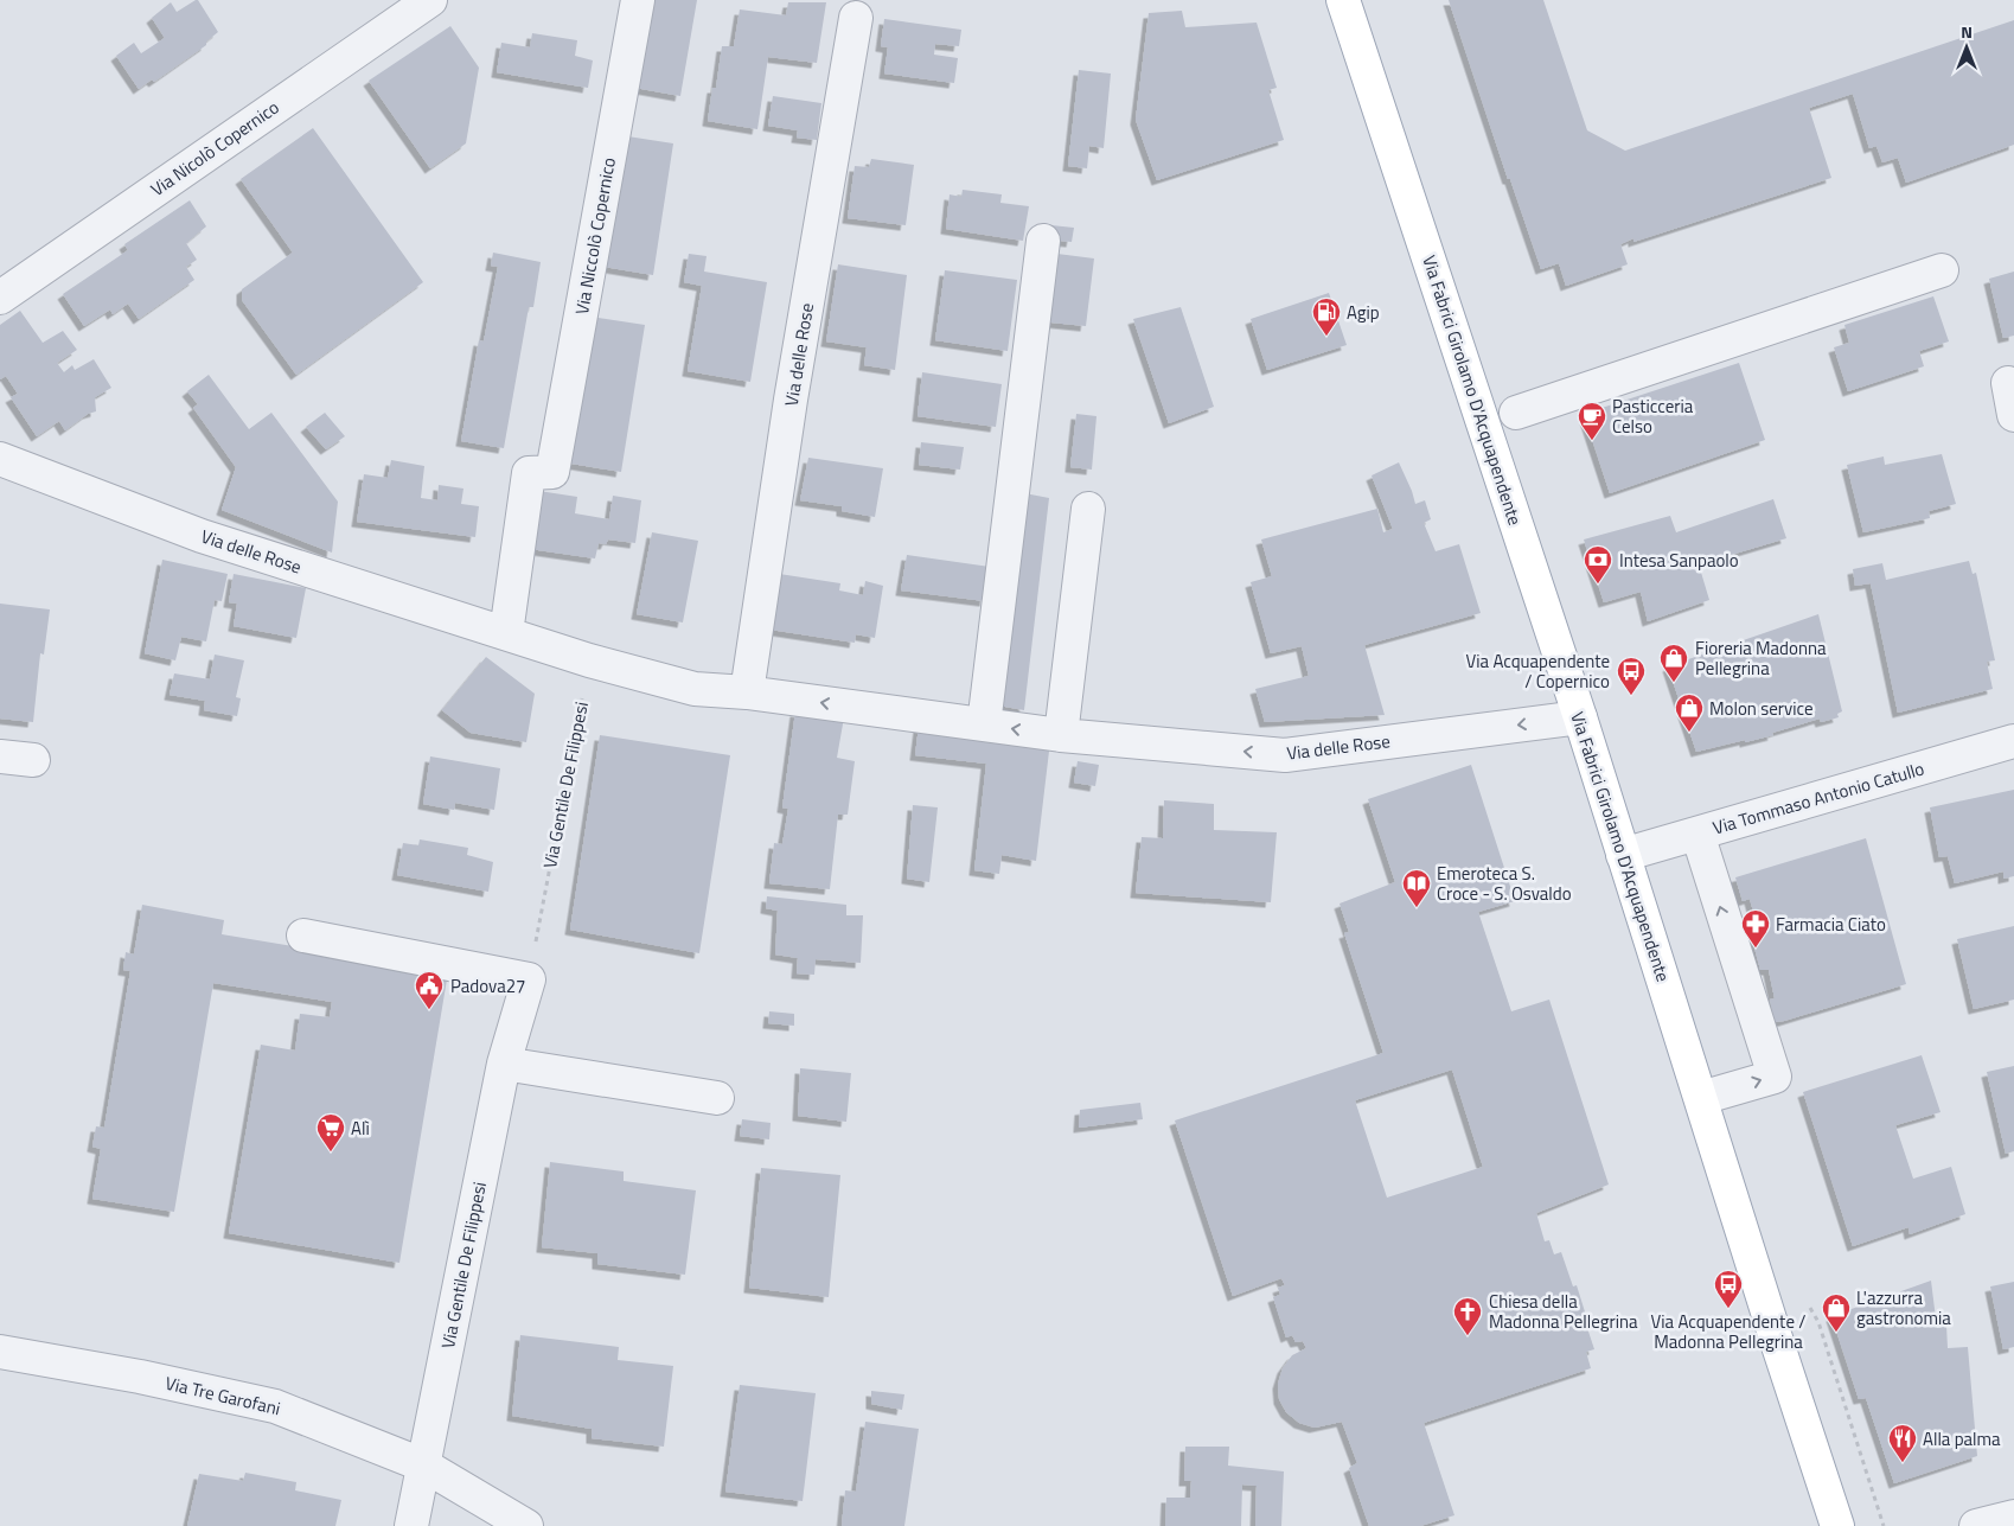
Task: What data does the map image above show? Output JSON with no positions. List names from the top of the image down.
{
  "streets": {
    "main road": ["Via Fabrici Girolamo D'Acquapendente"],
    "street": [
      "Via Nicolò Copernico",
      "Via Niccolò Copernico",
      "Via delle Rose",
      "Via Gentile De Filippesi",
      "Via Tommaso Antonio Catullo",
      "Via Tre Garofani"
    ]
  },
  "crossings": [
    ["Via Niccolò Copernico", "Via delle Rose"],
    ["Via delle Rose", "Via Fabrici Girolamo D'Acquapendente"],
    ["Via delle Rose", "Via Gentile De Filippesi"],
    ["Via Fabrici Girolamo D'Acquapendente", "Via Tommaso Antonio Catullo"],
    ["Via Gentile De Filippesi", "Via Tre Garofani"]
  ],
  "one_way": ["Via delle Rose"],
  "places": {
    "fuel station": ["Agip"],
    "cafe": ["Pasticceria Celso"],
    "bank": ["Intesa Sanpaolo"],
    "shop": ["Fioreria Madonna Pellegrina", "Molon service", "L'azzurra gastronomia"],
    "bus stop": ["Via Acquapendente / Copernico", "Via Acquapendente / Madonna Pellegrina"],
    "library": ["Emeroteca S. Croce - S. Osvaldo"],
    "pharmacy": ["Farmacia Ciato"],
    "public building": ["Padova27"],
    "supermarket": ["Alì"],
    "church": ["Chiesa della Madonna Pellegrina"],
    "restaurant": ["Alla palma"]
  },
  "north": "top"
}
